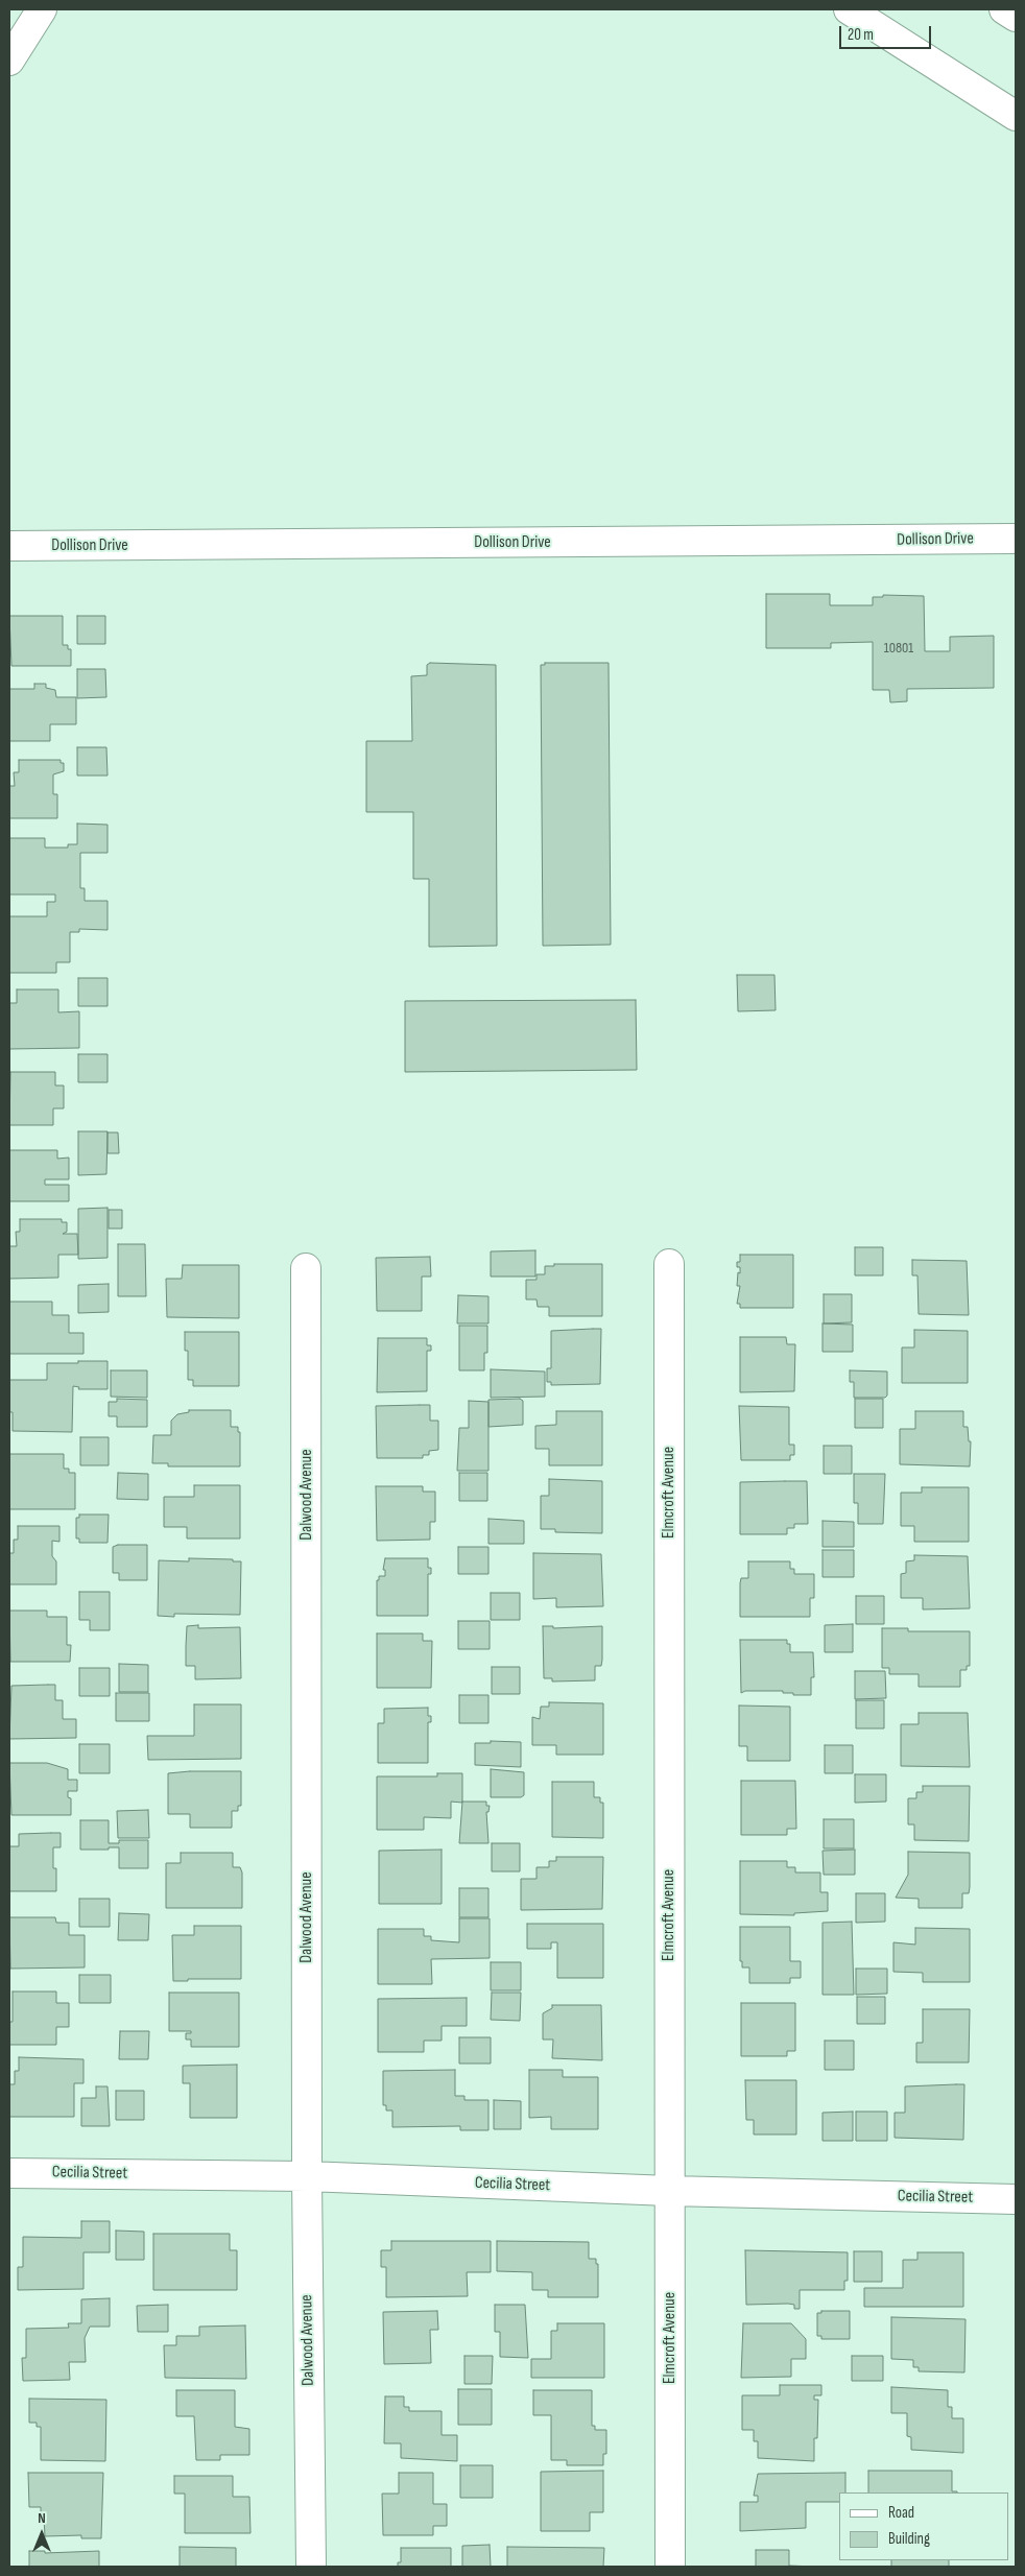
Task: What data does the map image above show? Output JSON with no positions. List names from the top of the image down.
{
  "streets": {
    "street": [
      "Dollison Drive",
      "Elmcroft Avenue",
      "Dalwood Avenue",
      "Cecilia Street"
    ]
  },
  "crossings": [
    ["Elmcroft Avenue", "Cecilia Street"],
    ["Dalwood Avenue", "Cecilia Street"]
  ],
  "house_numbers": ["10801"],
  "legend": ["Road", "Building"],
  "scale_bar": "20 m",
  "north": "top"
}
